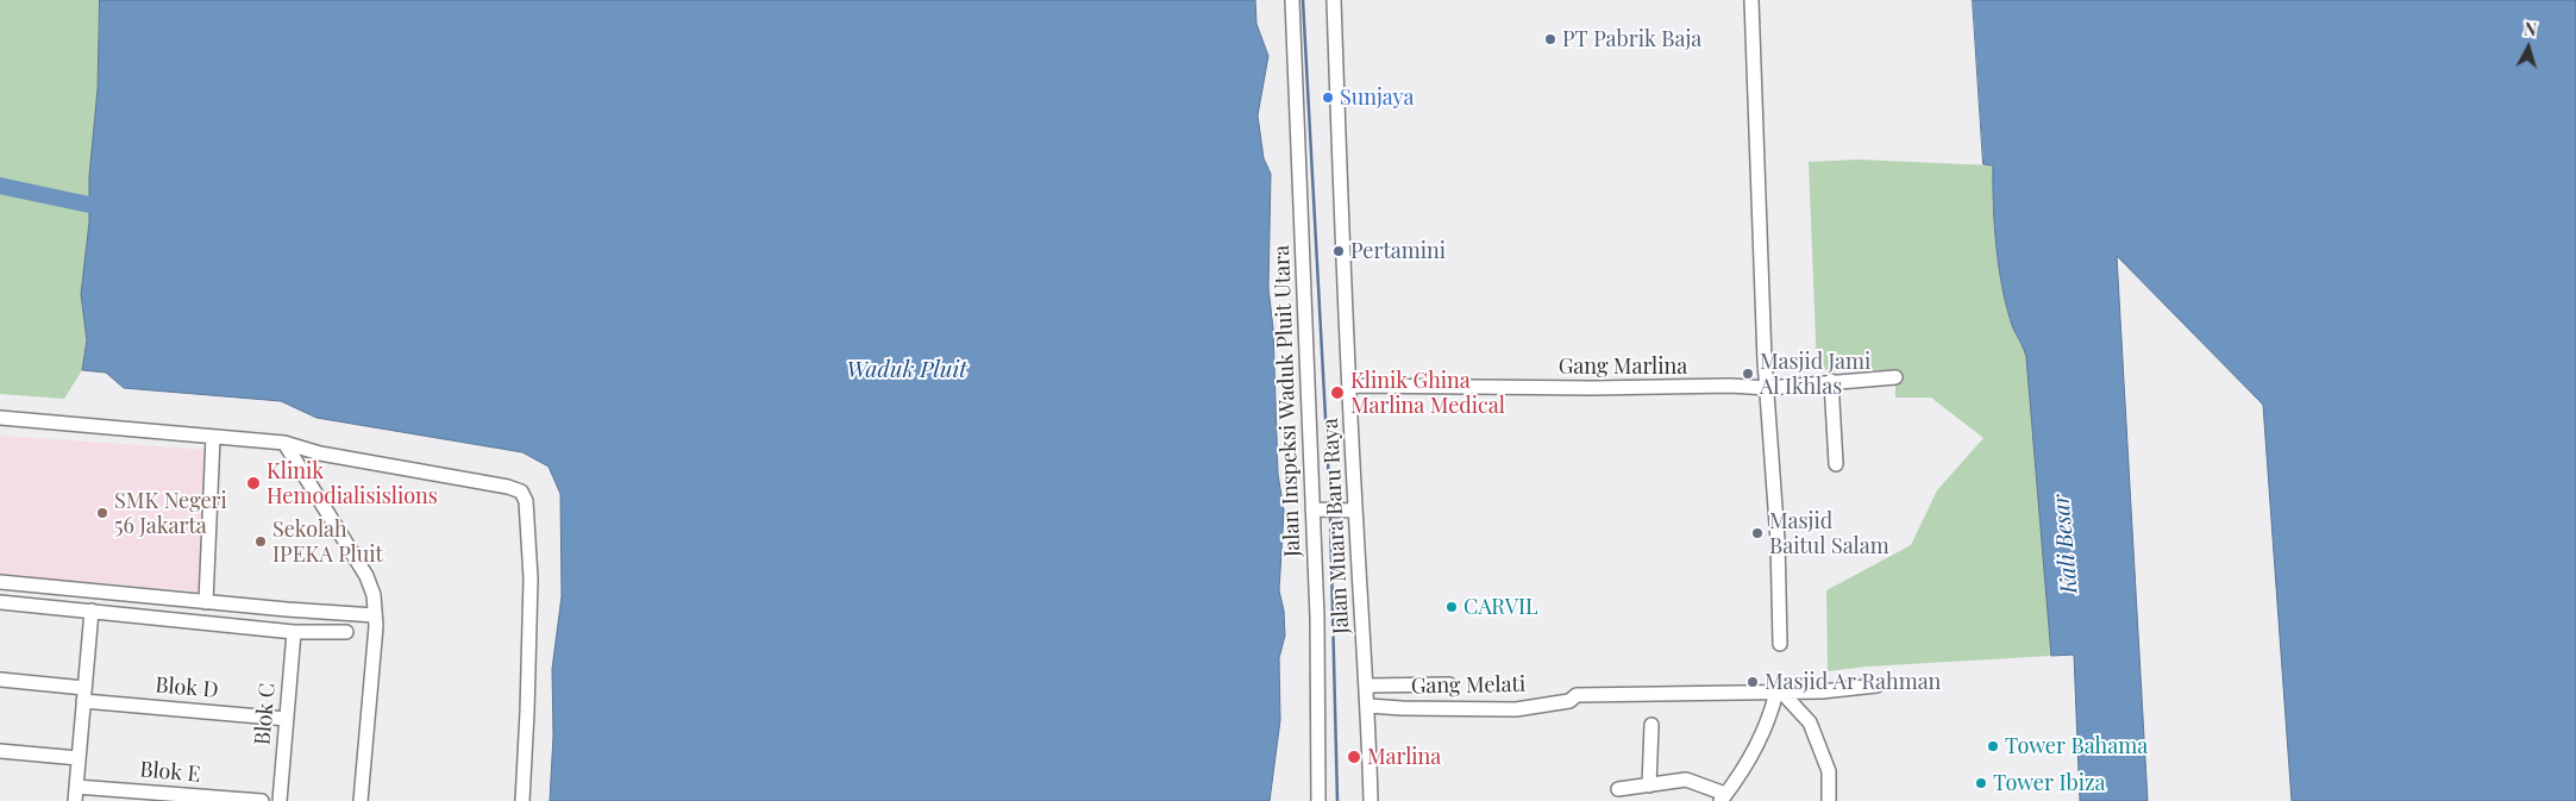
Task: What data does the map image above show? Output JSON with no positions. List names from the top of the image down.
{
  "streets": {
    "street": [
      "Gang Marlina",
      "Jalan Inspeksi Waduk Pluit Utara",
      "Jalan Muara Baru Raya",
      "Gang Melati",
      "Blok D",
      "Blok C",
      "Blok E"
    ]
  },
  "crossings": [
    ["Gang Marlina", "Jalan Muara Baru Raya"],
    ["Jalan Muara Baru Raya", "Gang Melati"],
    ["Blok D", "Blok C"]
  ],
  "water": ["Waduk Pluit", "Kali Besar"],
  "places": [
    "PT Pabrik Baja",
    "Sunjaya",
    "Pertamini",
    "Masjid Jami Al Ikhlas",
    "Klinik Ghina Marlina Medical",
    "Klinik Hemodialisislions",
    "SMK Negeri 56 Jakarta",
    "Masjid Baitul Salam",
    "Sekolah IPEKA Pluit",
    "CARVIL",
    "Masjid Ar Rahman",
    "Tower Bahama",
    "Marlina",
    "Tower Ibiza"
  ],
  "north": "top"
}
